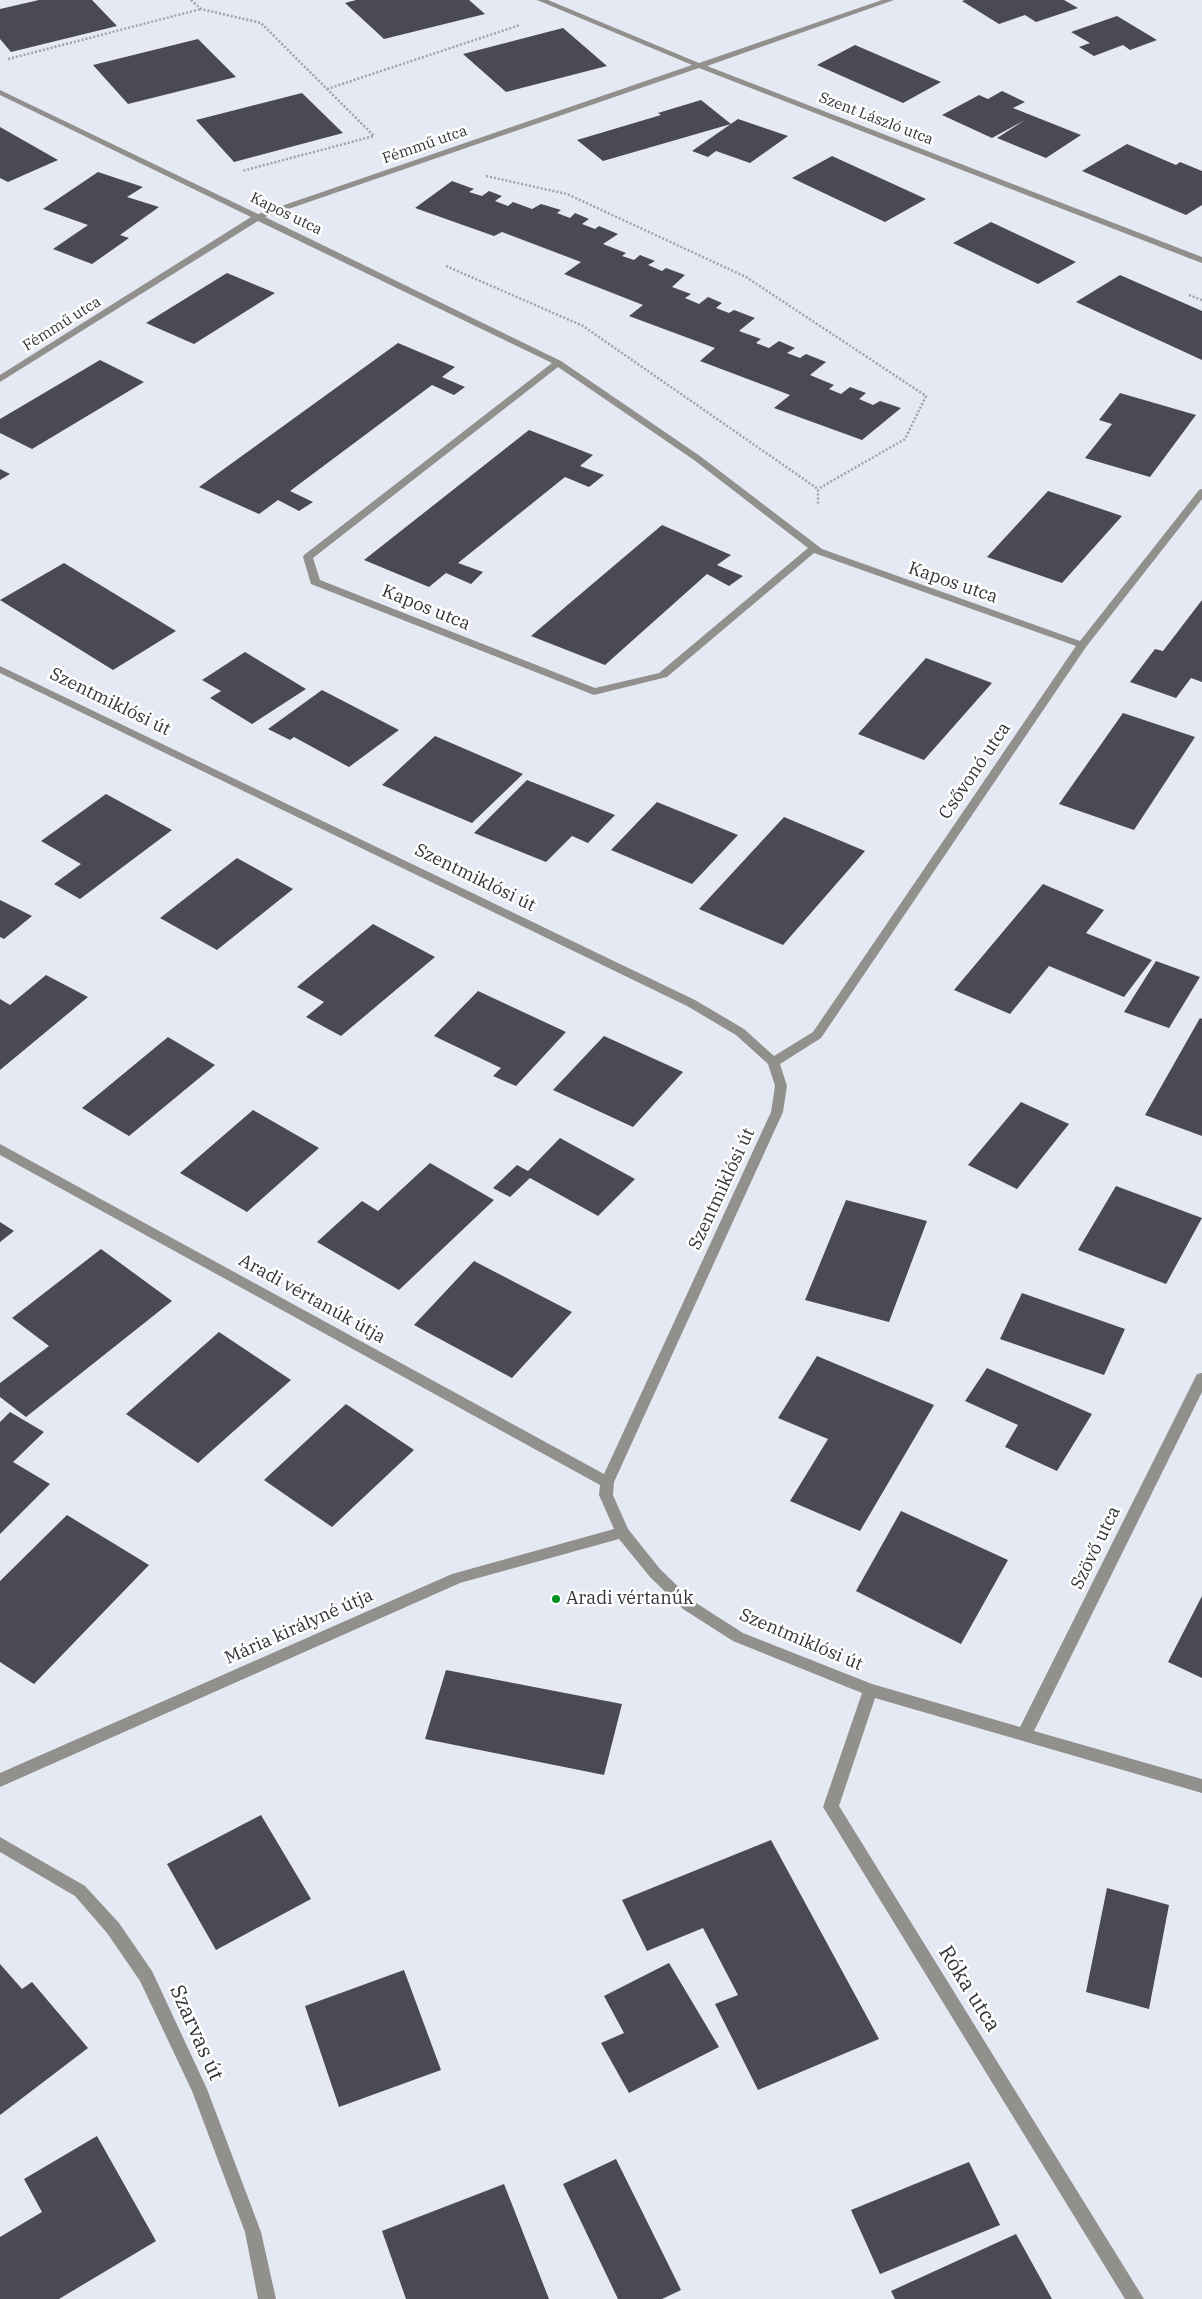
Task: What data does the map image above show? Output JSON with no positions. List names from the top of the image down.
{
  "streets": {
    "street": [
      "Szent László utca",
      "Fémmű utca",
      "Kapos utca",
      "Szentmiklósi út",
      "Csővonó utca",
      "Aradi vértanúk útja",
      "Szövő utca",
      "Mária királyné útja",
      "Róka utca",
      "Szarvas út"
    ]
  },
  "crossings": [
    ["Szent László utca", "Fémmű utca"],
    ["Fémmű utca", "Kapos utca"],
    ["Kapos utca", "Csővonó utca"],
    ["Szentmiklósi út", "Csővonó utca"],
    ["Szentmiklósi út", "Aradi vértanúk útja"],
    ["Szentmiklósi út", "Szövő utca"],
    ["Szentmiklósi út", "Mária királyné útja"],
    ["Szentmiklósi út", "Róka utca"]
  ],
  "places": ["Aradi vértanúk"]
}
